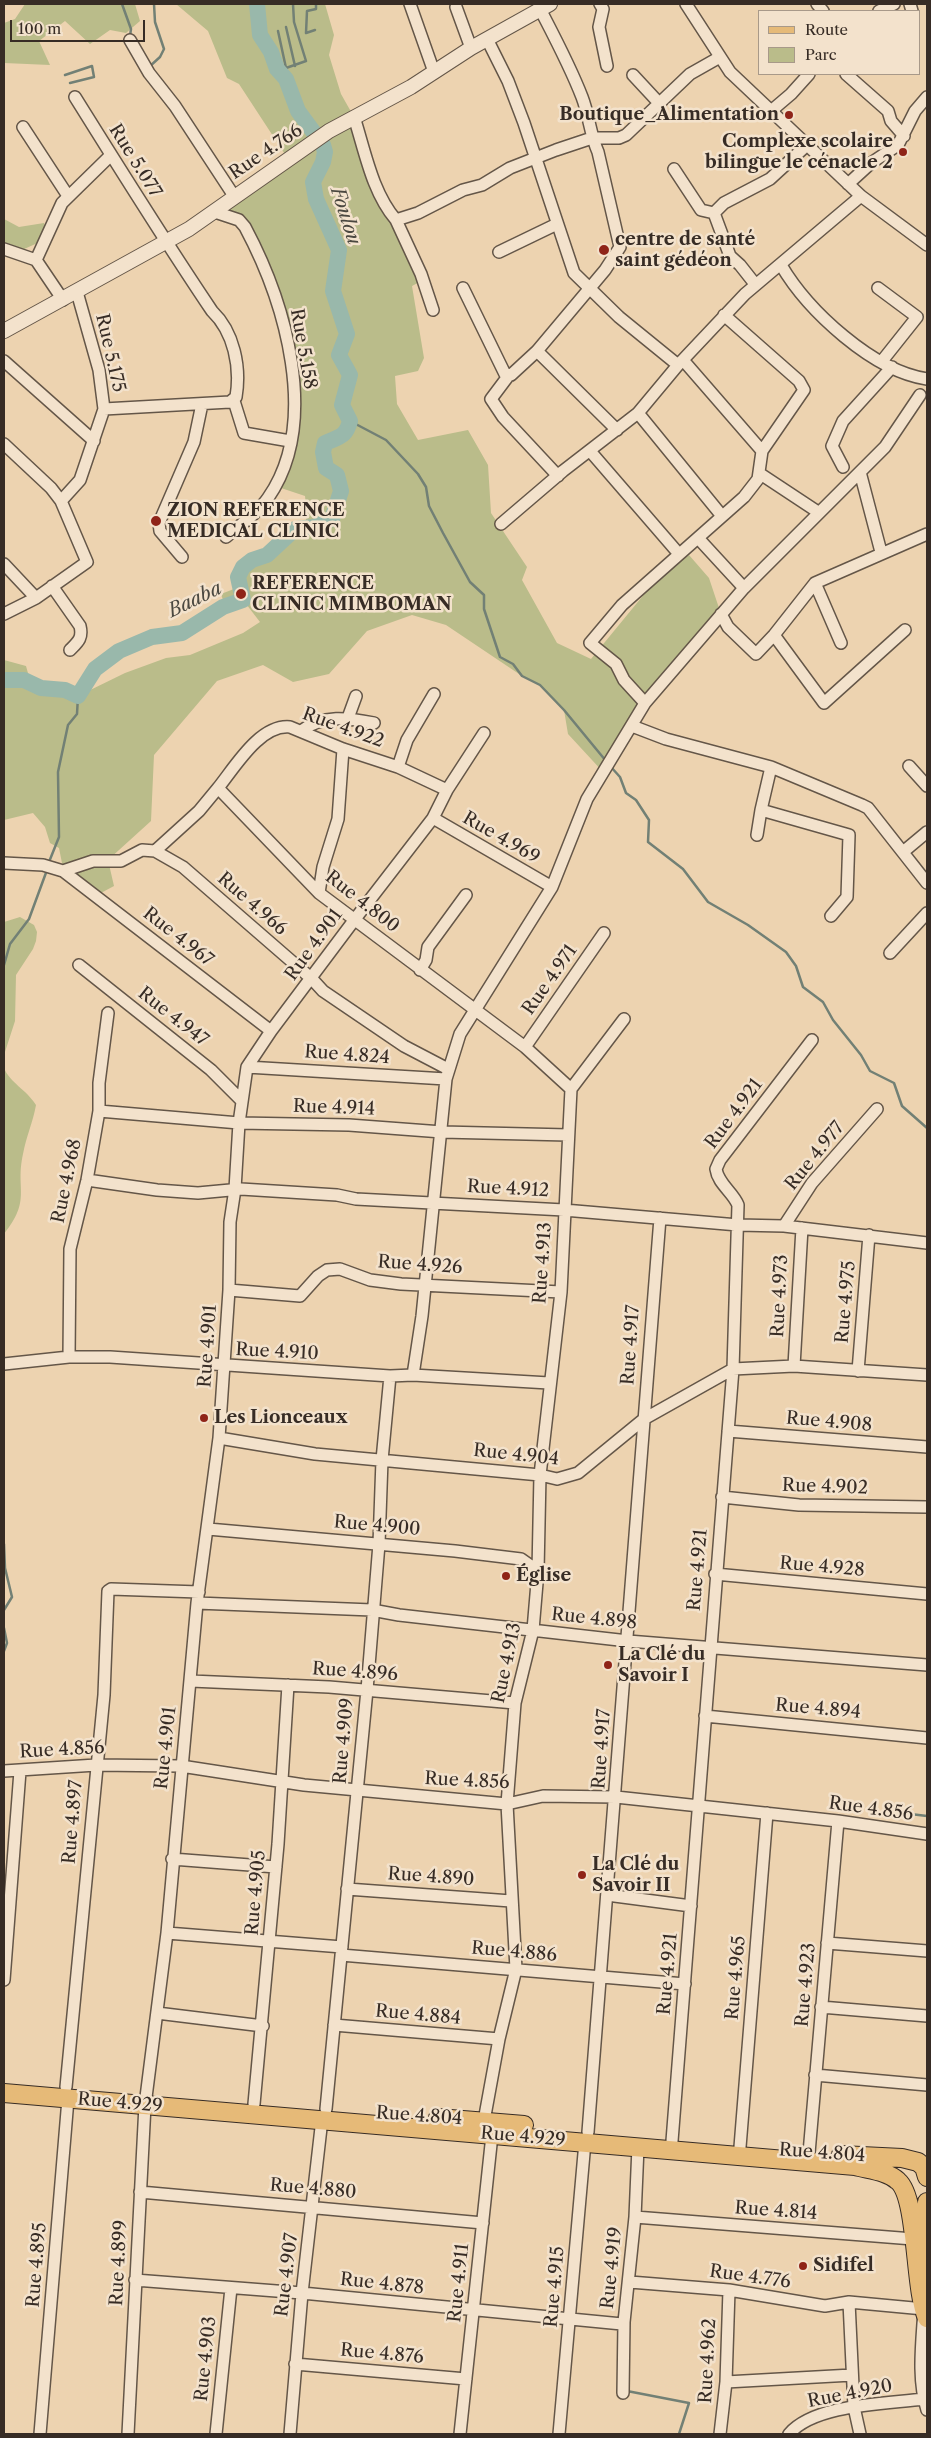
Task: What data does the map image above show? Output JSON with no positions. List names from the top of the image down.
{
  "streets": {
    "main road": ["Rue 4.929", "Rue 4.804"],
    "street": [
      "Rue 4.766",
      "Rue 5.077",
      "Rue 5.158",
      "Rue 5.175",
      "Rue 4.922",
      "Rue 4.969",
      "Rue 4.800",
      "Rue 4.966",
      "Rue 4.967",
      "Rue 4.901",
      "Rue 4.971",
      "Rue 4.947",
      "Rue 4.824",
      "Rue 4.914",
      "Rue 4.921",
      "Rue 4.977",
      "Rue 4.968",
      "Rue 4.912",
      "Rue 4.913",
      "Rue 4.926",
      "Rue 4.973",
      "Rue 4.975",
      "Rue 4.917",
      "Rue 4.910",
      "Rue 4.908",
      "Rue 4.904",
      "Rue 4.902",
      "Rue 4.900",
      "Rue 4.928",
      "Rue 4.898",
      "Rue 4.896",
      "Rue 4.894",
      "Rue 4.909",
      "Rue 4.856",
      "Rue 4.897",
      "Rue 4.890",
      "Rue 4.905",
      "Rue 4.886",
      "Rue 4.965",
      "Rue 4.923",
      "Rue 4.884",
      "Rue 4.880",
      "Rue 4.814",
      "Rue 4.899",
      "Rue 4.895",
      "Rue 4.919",
      "Rue 4.907",
      "Rue 4.776",
      "Rue 4.911",
      "Rue 4.878",
      "Rue 4.915",
      "Rue 4.876",
      "Rue 4.903",
      "Rue 4.962",
      "Rue 4.920"
    ]
  },
  "crossings": [
    ["Rue 4.766", "Rue 5.077"],
    ["Rue 4.766", "Rue 5.158"],
    ["Rue 4.766", "Rue 5.175"],
    ["Rue 4.922", "Rue 4.800"],
    ["Rue 4.922", "Rue 4.901"],
    ["Rue 4.969", "Rue 4.901"],
    ["Rue 4.800", "Rue 4.901"],
    ["Rue 4.800", "Rue 4.971"],
    ["Rue 4.966", "Rue 4.901"],
    ["Rue 4.966", "Rue 4.824"],
    ["Rue 4.967", "Rue 4.901"],
    ["Rue 4.901", "Rue 4.947"],
    ["Rue 4.901", "Rue 4.824"],
    ["Rue 4.901", "Rue 4.914"],
    ["Rue 4.901", "Rue 4.912"],
    ["Rue 4.901", "Rue 4.926"],
    ["Rue 4.901", "Rue 4.910"],
    ["Rue 4.901", "Rue 4.904"],
    ["Rue 4.901", "Rue 4.900"],
    ["Rue 4.901", "Rue 4.898"],
    ["Rue 4.901", "Rue 4.896"],
    ["Rue 4.901", "Rue 4.856"],
    ["Rue 4.901", "Rue 4.897"],
    ["Rue 4.901", "Rue 4.886"],
    ["Rue 4.901", "Rue 4.929"],
    ["Rue 4.901", "Rue 4.804"],
    ["Rue 4.901", "Rue 4.899"],
    ["Rue 4.914", "Rue 4.968"],
    ["Rue 4.921", "Rue 4.912"],
    ["Rue 4.921", "Rue 4.908"],
    ["Rue 4.921", "Rue 4.904"],
    ["Rue 4.921", "Rue 4.902"],
    ["Rue 4.921", "Rue 4.928"],
    ["Rue 4.921", "Rue 4.898"],
    ["Rue 4.921", "Rue 4.894"],
    ["Rue 4.921", "Rue 4.856"],
    ["Rue 4.921", "Rue 4.886"],
    ["Rue 4.921", "Rue 4.804"],
    ["Rue 4.977", "Rue 4.912"],
    ["Rue 4.968", "Rue 4.912"],
    ["Rue 4.968", "Rue 4.910"],
    ["Rue 4.912", "Rue 4.913"],
    ["Rue 4.912", "Rue 4.973"],
    ["Rue 4.912", "Rue 4.975"],
    ["Rue 4.912", "Rue 4.917"],
    ["Rue 4.913", "Rue 4.926"],
    ["Rue 4.913", "Rue 4.910"],
    ["Rue 4.913", "Rue 4.904"],
    ["Rue 4.913", "Rue 4.900"],
    ["Rue 4.913", "Rue 4.898"],
    ["Rue 4.913", "Rue 4.896"],
    ["Rue 4.913", "Rue 4.856"],
    ["Rue 4.913", "Rue 4.890"],
    ["Rue 4.913", "Rue 4.886"],
    ["Rue 4.913", "Rue 4.884"],
    ["Rue 4.913", "Rue 4.804"],
    ["Rue 4.913", "Rue 4.911"],
    ["Rue 4.973", "Rue 4.904"],
    ["Rue 4.975", "Rue 4.904"],
    ["Rue 4.917", "Rue 4.904"],
    ["Rue 4.917", "Rue 4.898"],
    ["Rue 4.917", "Rue 4.856"],
    ["Rue 4.917", "Rue 4.886"],
    ["Rue 4.917", "Rue 4.929"],
    ["Rue 4.917", "Rue 4.804"],
    ["Rue 4.917", "Rue 4.915"],
    ["Rue 4.910", "Rue 4.909"],
    ["Rue 4.904", "Rue 4.909"],
    ["Rue 4.900", "Rue 4.909"],
    ["Rue 4.898", "Rue 4.909"],
    ["Rue 4.898", "Rue 4.897"],
    ["Rue 4.896", "Rue 4.909"],
    ["Rue 4.896", "Rue 4.905"],
    ["Rue 4.909", "Rue 4.856"],
    ["Rue 4.909", "Rue 4.890"],
    ["Rue 4.909", "Rue 4.886"],
    ["Rue 4.909", "Rue 4.884"],
    ["Rue 4.909", "Rue 4.929"],
    ["Rue 4.909", "Rue 4.804"],
    ["Rue 4.909", "Rue 4.907"],
    ["Rue 4.856", "Rue 4.897"],
    ["Rue 4.856", "Rue 4.905"],
    ["Rue 4.856", "Rue 4.965"],
    ["Rue 4.856", "Rue 4.923"],
    ["Rue 4.897", "Rue 4.929"],
    ["Rue 4.897", "Rue 4.804"],
    ["Rue 4.897", "Rue 4.895"],
    ["Rue 4.905", "Rue 4.886"],
    ["Rue 4.905", "Rue 4.804"],
    ["Rue 4.965", "Rue 4.804"],
    ["Rue 4.923", "Rue 4.804"],
    ["Rue 4.929", "Rue 4.804"],
    ["Rue 4.929", "Rue 4.899"],
    ["Rue 4.929", "Rue 4.895"],
    ["Rue 4.929", "Rue 4.919"],
    ["Rue 4.929", "Rue 4.907"],
    ["Rue 4.929", "Rue 4.915"],
    ["Rue 4.804", "Rue 4.899"],
    ["Rue 4.804", "Rue 4.895"],
    ["Rue 4.804", "Rue 4.907"],
    ["Rue 4.804", "Rue 4.911"],
    ["Rue 4.804", "Rue 4.915"],
    ["Rue 4.880", "Rue 4.899"],
    ["Rue 4.880", "Rue 4.907"],
    ["Rue 4.880", "Rue 4.911"],
    ["Rue 4.814", "Rue 4.919"],
    ["Rue 4.899", "Rue 4.878"],
    ["Rue 4.919", "Rue 4.776"],
    ["Rue 4.919", "Rue 4.878"],
    ["Rue 4.907", "Rue 4.878"],
    ["Rue 4.907", "Rue 4.876"],
    ["Rue 4.776", "Rue 4.962"],
    ["Rue 4.911", "Rue 4.878"],
    ["Rue 4.911", "Rue 4.876"],
    ["Rue 4.878", "Rue 4.915"],
    ["Rue 4.878", "Rue 4.903"]
  ],
  "water": ["Foulou", "Baaba"],
  "places": [
    "Boutique_Alimentation",
    "Complexe scolaire bilingue le cénacle 2",
    "centre de santé saint gédéon",
    "ZION REFERENCE MEDICAL CLINIC",
    "REFERENCE CLINIC MIMBOMAN",
    "Les Lionceaux",
    "Église",
    "La Clé du Savoir I",
    "La Clé du Savoir II",
    "Sidifel"
  ],
  "legend": ["Route", "Parc"],
  "scale_bar": "100 m"
}
